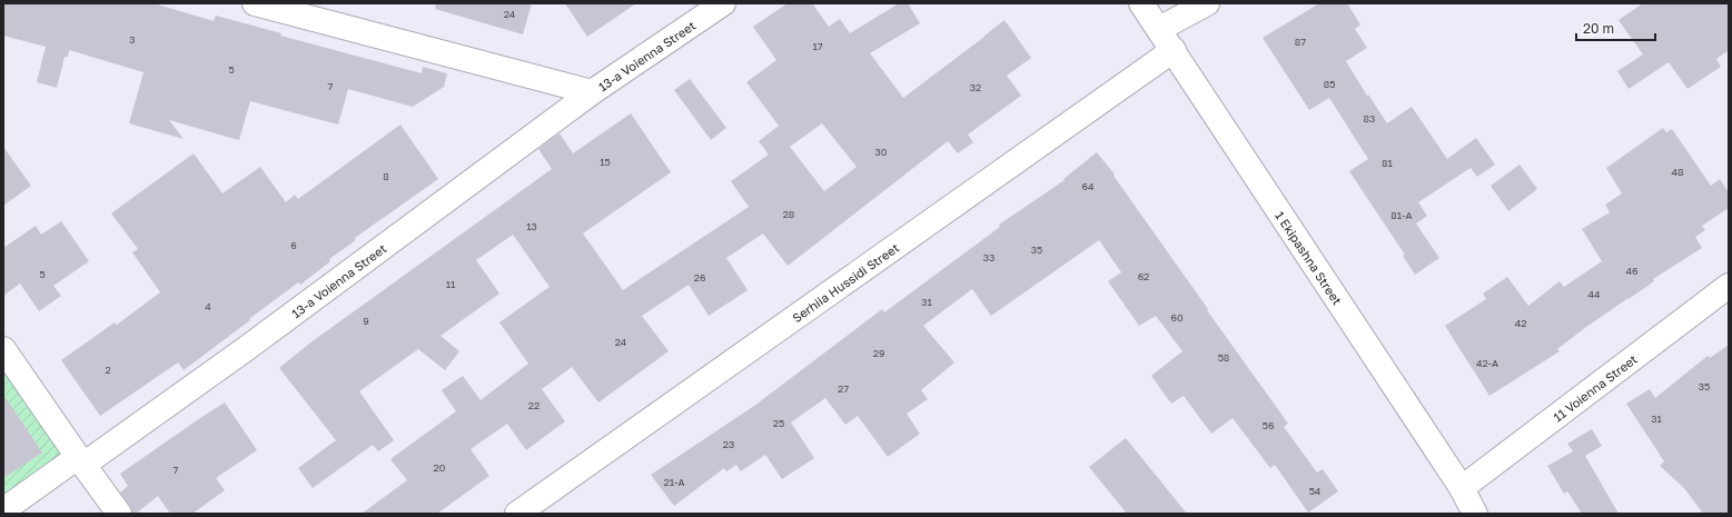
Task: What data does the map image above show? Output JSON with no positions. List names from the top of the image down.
{
  "streets": {
    "street": [
      "13-a Voienna Street",
      "1 Ekipashna Street",
      "Serhiia Hussidi Street",
      "11 Voienna Street"
    ]
  },
  "crossings": [
    ["1 Ekipashna Street", "Serhiia Hussidi Street"],
    ["1 Ekipashna Street", "11 Voienna Street"]
  ],
  "house_numbers": [
    "24",
    "3",
    "87",
    "17",
    "5",
    "85",
    "7",
    "32",
    "83",
    "30",
    "15",
    "81",
    "48",
    "8",
    "64",
    "28",
    "81-А",
    "13",
    "6",
    "35",
    "33",
    "46",
    "5",
    "62",
    "26",
    "11",
    "44",
    "31",
    "4",
    "60",
    "9",
    "42",
    "24",
    "29",
    "58",
    "42-А",
    "2",
    "35",
    "27",
    "22",
    "31",
    "25",
    "56",
    "23",
    "20",
    "7",
    "21-А",
    "54"
  ],
  "scale_bar": "20 m"
}
